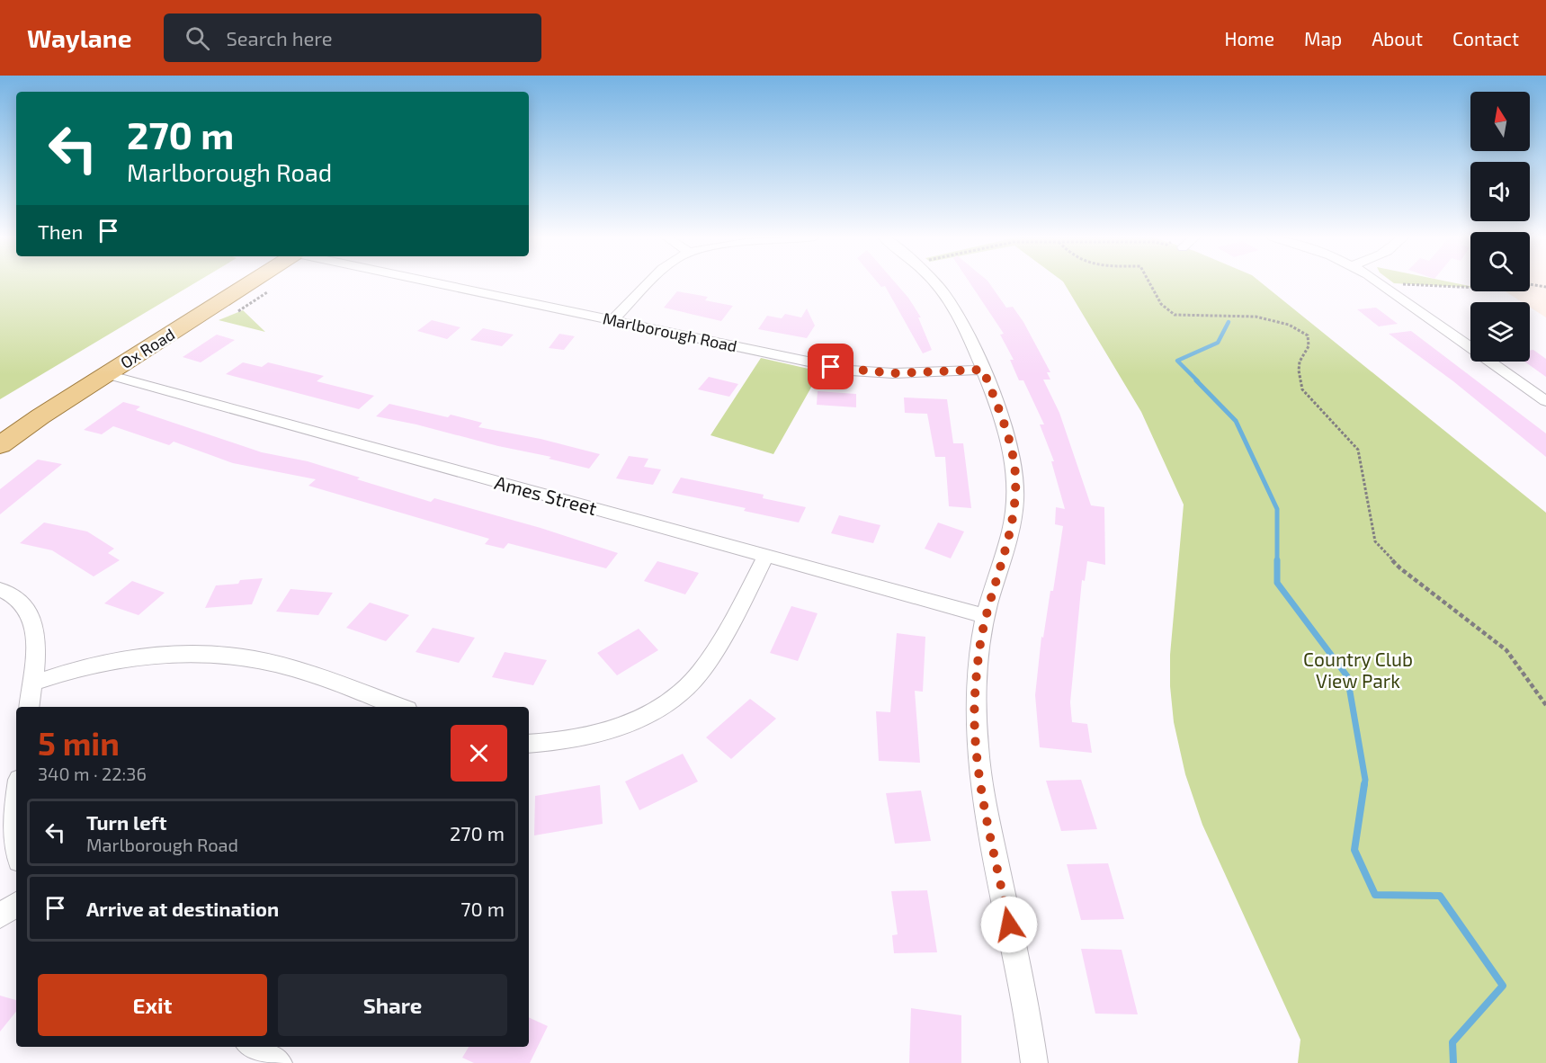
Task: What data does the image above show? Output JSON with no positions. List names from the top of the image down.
{
  "streets": {
    "main road": ["Ox Road"],
    "street": ["Marlborough Road", "Ames Street"]
  },
  "crossings": [
    ["Ox Road", "Ames Street"]
  ],
  "parks": ["Country Club View Park"],
  "north": "top",
  "page": {
    "header": "Waylane",
    "search": "Search here",
    "nav": [
      "Home",
      "Map",
      "About",
      "Contact"
    ],
    "turn": ["270 m", "Marlborough Road"],
    "then": "Then",
    "heading": ["5 min", "340 m · 22:36"],
    "list": [
      {
        "name": "Turn left",
        "note": "Marlborough Road",
        "value": "270 m"
      },
      {
        "name": "Arrive at destination",
        "value": "70 m"
      }
    ],
    "buttons": ["Exit", "Share"]
  }
}
